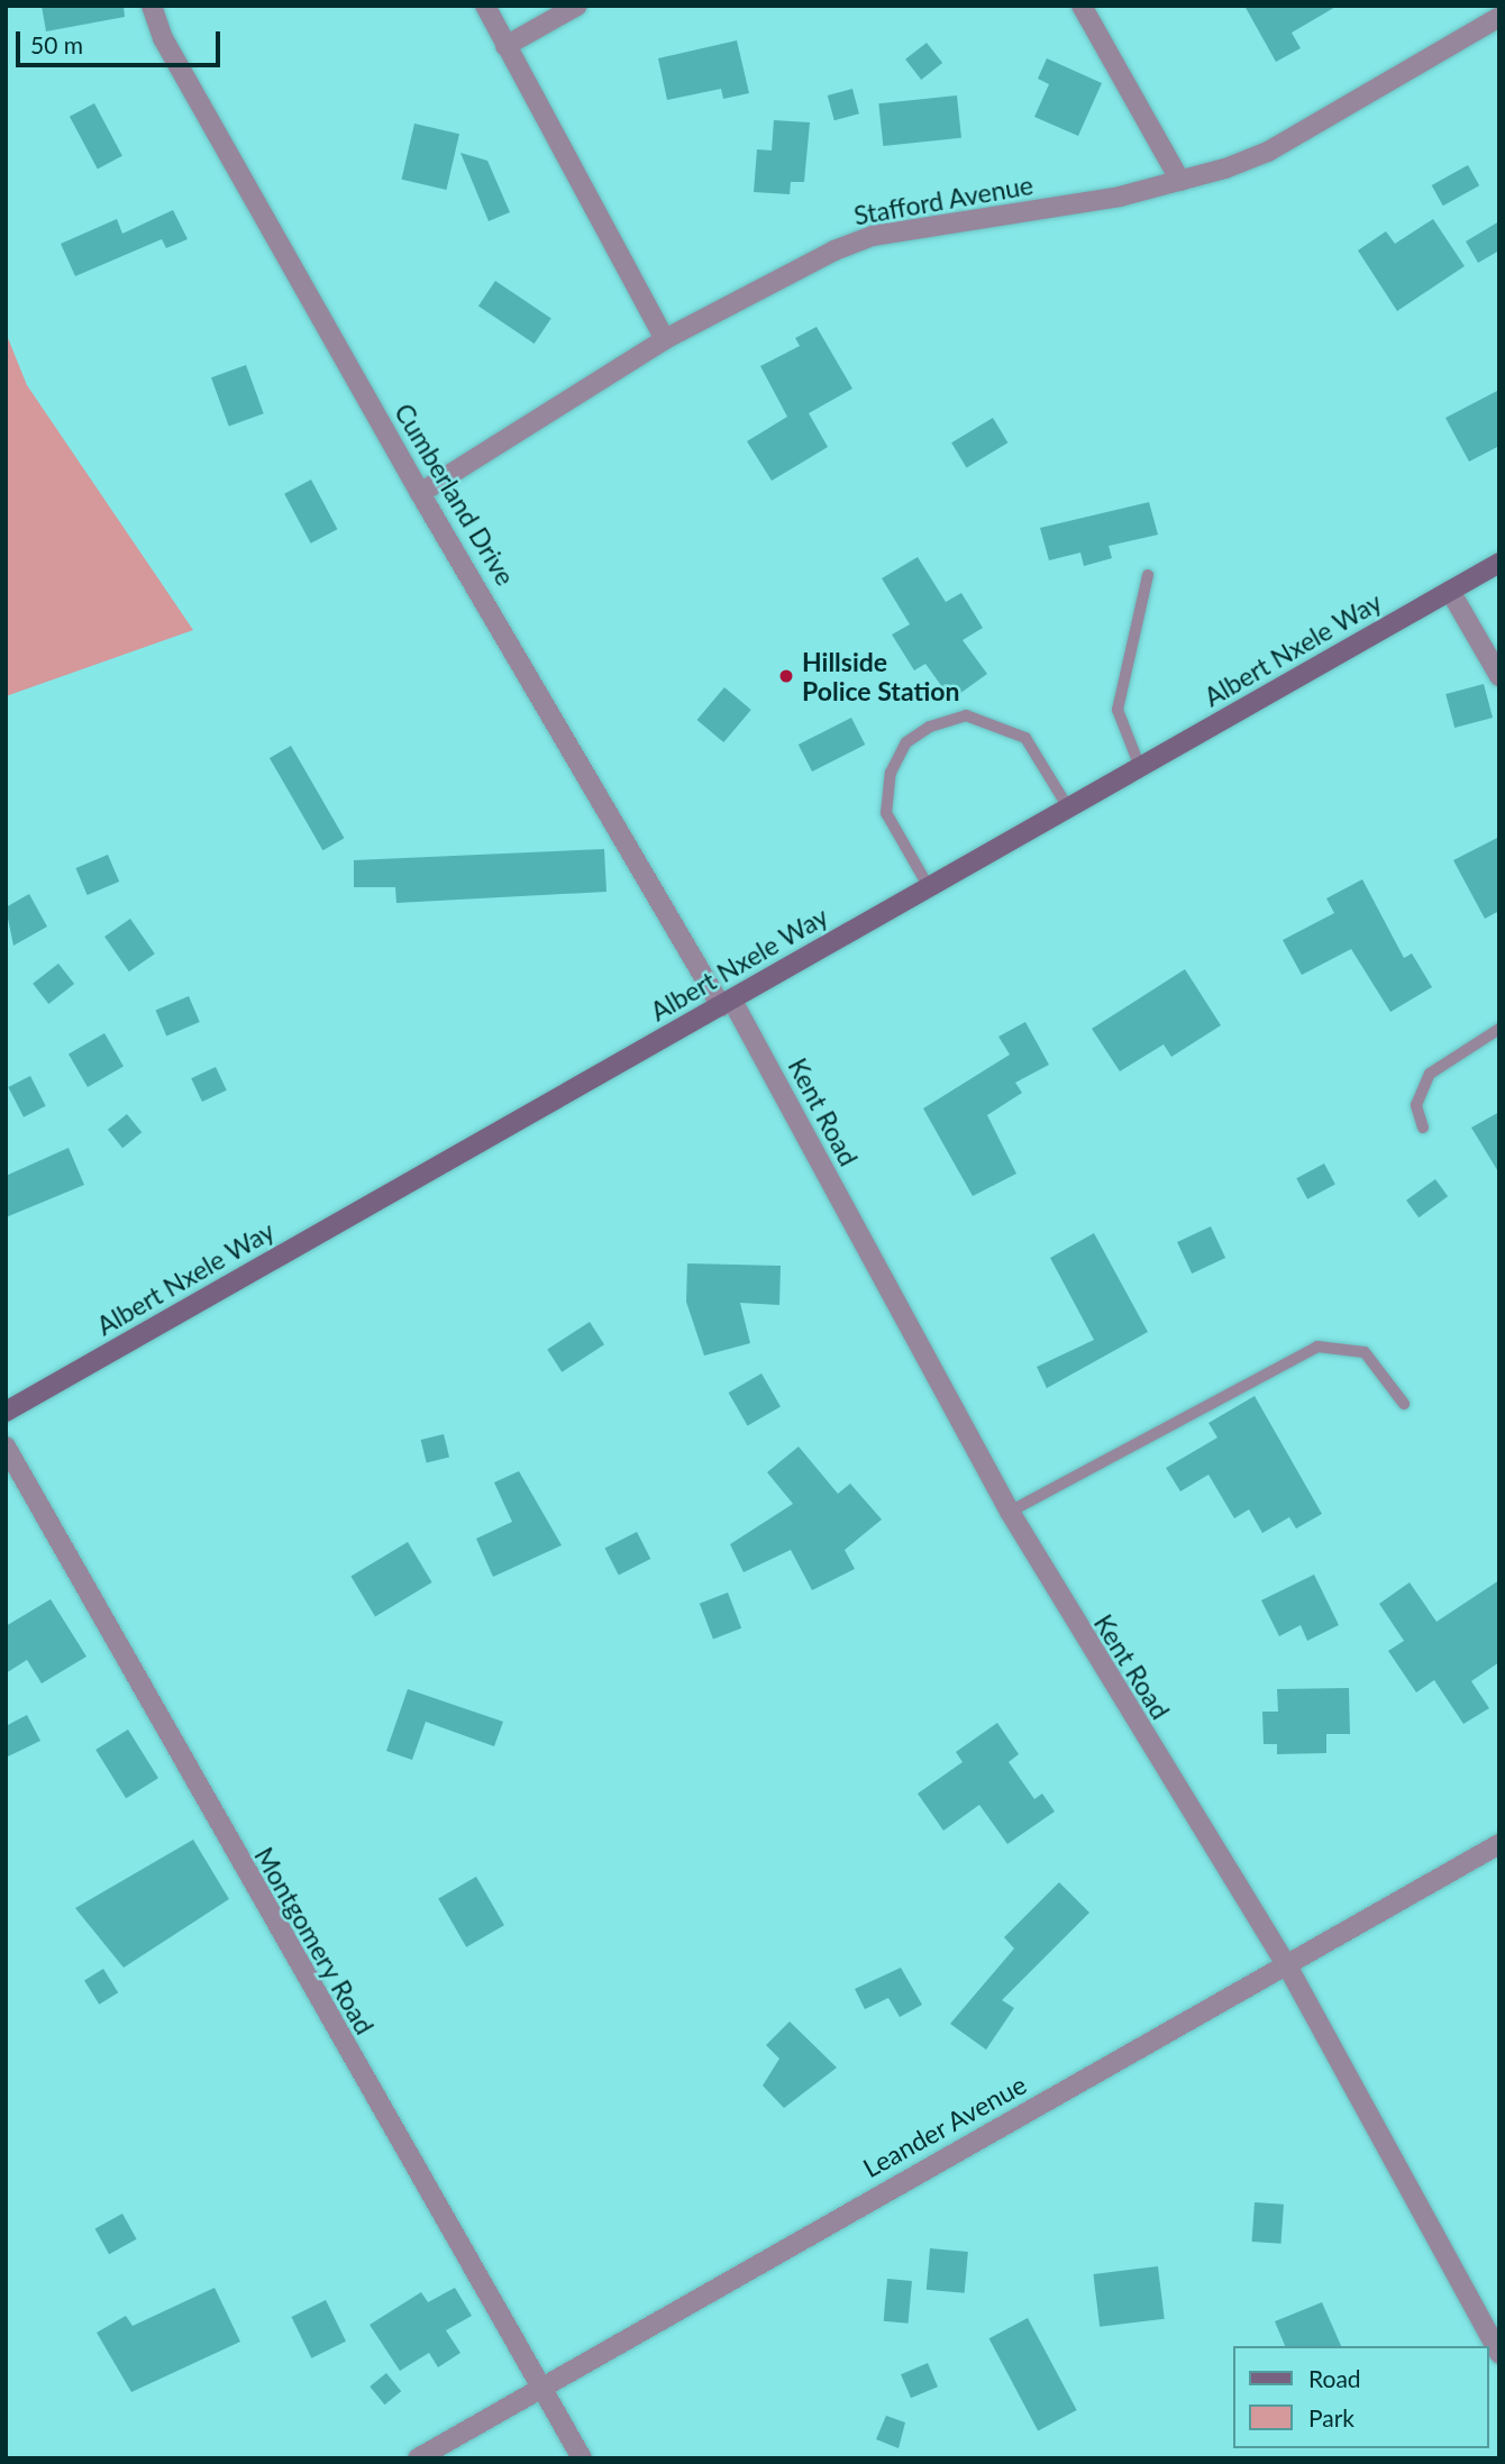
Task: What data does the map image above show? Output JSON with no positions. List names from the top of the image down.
{
  "streets": {
    "main road": ["Albert Nxele Way"],
    "street": [
      "Stafford Avenue",
      "Cumberland Drive",
      "Kent Road",
      "Montgomery Road",
      "Leander Avenue"
    ]
  },
  "crossings": [
    ["Stafford Avenue", "Cumberland Drive"],
    ["Cumberland Drive", "Albert Nxele Way"],
    ["Cumberland Drive", "Kent Road"],
    ["Albert Nxele Way", "Kent Road"],
    ["Kent Road", "Leander Avenue"],
    ["Montgomery Road", "Leander Avenue"]
  ],
  "places": ["Hillside Police Station"],
  "legend": ["Road", "Park"],
  "scale_bar": "50 m"
}
